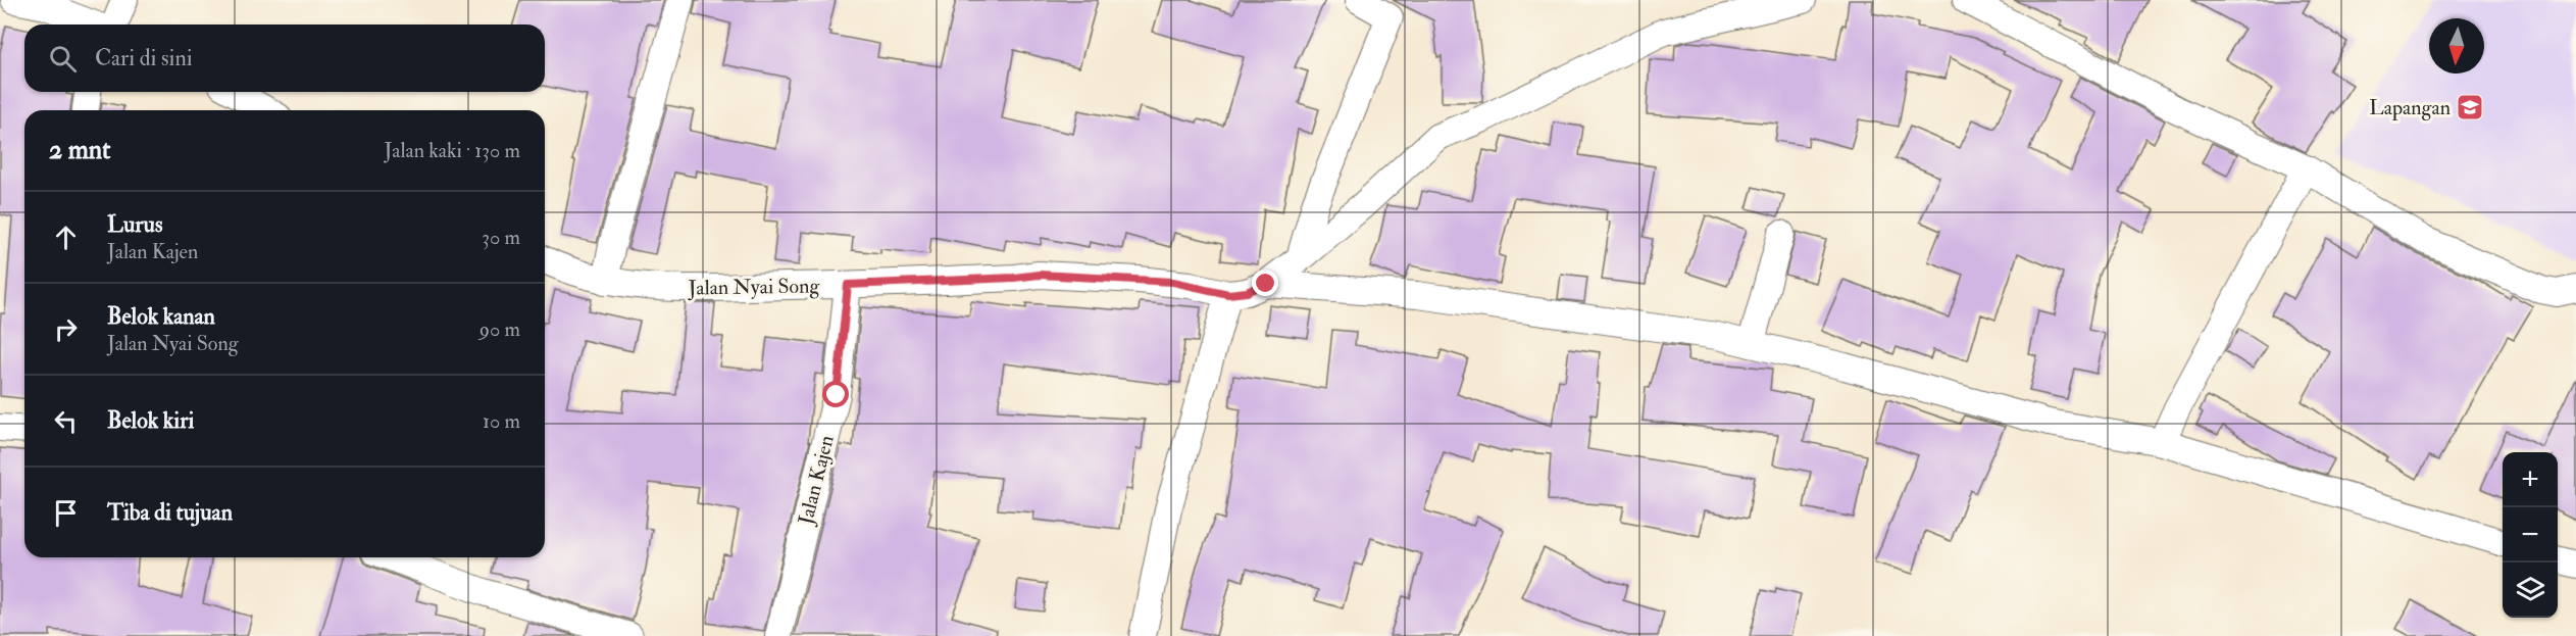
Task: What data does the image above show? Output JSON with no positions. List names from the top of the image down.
{
  "streets": {
    "street": ["Jalan Nyai Song", "Jalan Kajen"]
  },
  "crossings": [
    ["Jalan Nyai Song", "Jalan Kajen"]
  ],
  "places": {
    "school or university": ["Lapangan"]
  },
  "north": "bottom",
  "page": {
    "search": "Cari di sini",
    "heading": ["2 mnt", "Jalan kaki · 130 m"],
    "list": [
      ["Lurus", "Jalan Kajen", "30 m"],
      ["Belok kanan", "Jalan Nyai Song", "90 m"],
      ["Belok kiri", "10 m"],
      "Tiba di tujuan"
    ],
    "map_buttons": ["+", "−"]
  }
}
